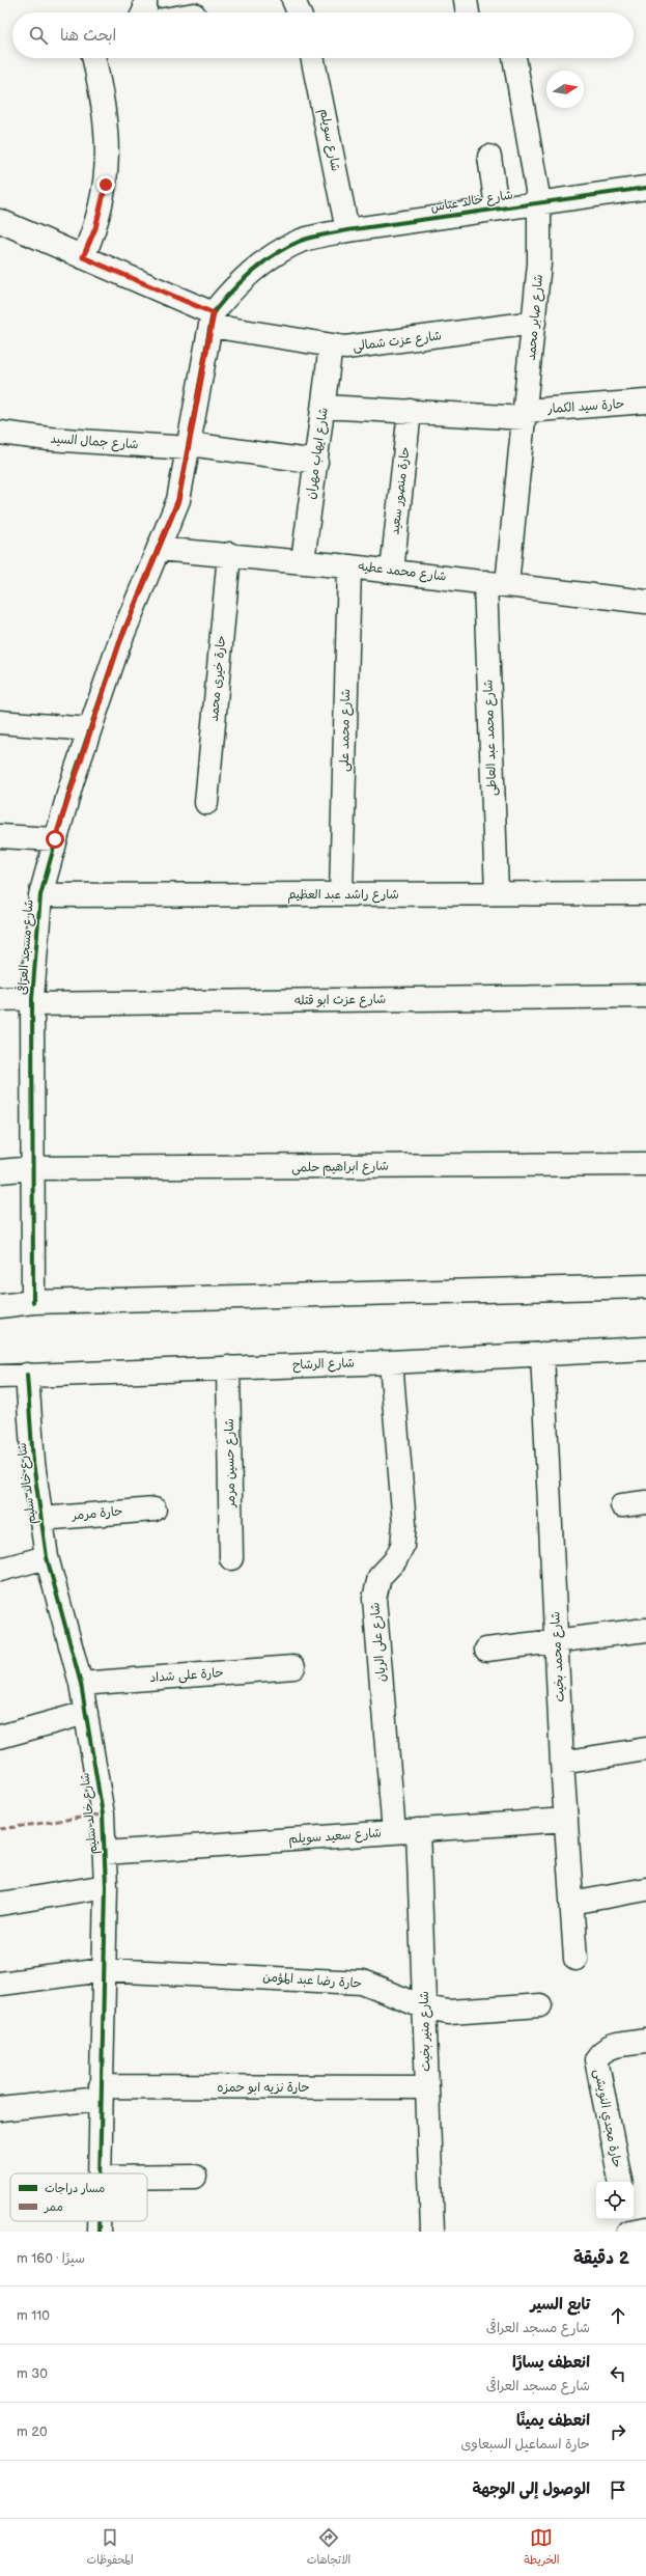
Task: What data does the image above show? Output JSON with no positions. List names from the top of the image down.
{
  "streets": {
    "street": [
      "شارع سويلم",
      "شارع خالد عباس",
      "شارع صابر محمد",
      "شارع عزت شمالى",
      "حارة سيد الكمار",
      "شارع جمال السيد",
      "شارع ايهاب مهران",
      "حارة منصور سعيد",
      "شارع محمد عطيه",
      "حارة خيرى محمد",
      "شارع محمد على",
      "شارع محمد عبد العاطى",
      "شارع راشد عبد العظيم",
      "شارع مسجد العراقى",
      "شارع عزت ابو قتله",
      "شارع ابراهيم حلمى",
      "شارع الرشاح",
      "شارع حسين مرمر",
      "شارع خالد سليم",
      "حارة مرمر",
      "شارع على الريان",
      "شارع محمد بخيت",
      "حارة على شداد",
      "شارع سعيد سويلم",
      "حارة رضا عبد المؤمن",
      "شارع منير بخيت",
      "حارة نزيه ابو حمزه",
      "حارة مجدي النويشى"
    ]
  },
  "crossings": [
    ["شارع سويلم", "شارع خالد عباس"],
    ["شارع خالد عباس", "شارع صابر محمد"],
    ["شارع خالد عباس", "شارع مسجد العراقى"],
    ["شارع صابر محمد", "شارع عزت شمالى"],
    ["شارع صابر محمد", "حارة سيد الكمار"],
    ["شارع صابر محمد", "شارع محمد عطيه"],
    ["شارع صابر محمد", "شارع محمد عبد العاطى"],
    ["شارع عزت شمالى", "شارع ايهاب مهران"],
    ["شارع عزت شمالى", "شارع مسجد العراقى"],
    ["حارة سيد الكمار", "شارع ايهاب مهران"],
    ["حارة سيد الكمار", "حارة منصور سعيد"],
    ["شارع جمال السيد", "شارع ايهاب مهران"],
    ["شارع جمال السيد", "شارع مسجد العراقى"],
    ["شارع ايهاب مهران", "شارع محمد عطيه"],
    ["حارة منصور سعيد", "شارع محمد عطيه"],
    ["شارع محمد عطيه", "حارة خيرى محمد"],
    ["شارع محمد عطيه", "شارع محمد على"],
    ["شارع محمد عطيه", "شارع محمد عبد العاطى"],
    ["شارع محمد عطيه", "شارع مسجد العراقى"],
    ["شارع محمد على", "شارع راشد عبد العظيم"],
    ["شارع محمد عبد العاطى", "شارع راشد عبد العظيم"],
    ["شارع راشد عبد العظيم", "شارع مسجد العراقى"],
    ["شارع مسجد العراقى", "شارع عزت ابو قتله"],
    ["شارع مسجد العراقى", "شارع ابراهيم حلمى"],
    ["شارع الرشاح", "شارع حسين مرمر"],
    ["شارع الرشاح", "شارع خالد سليم"],
    ["شارع الرشاح", "شارع على الريان"],
    ["شارع الرشاح", "شارع محمد بخيت"],
    ["شارع خالد سليم", "حارة مرمر"],
    ["شارع خالد سليم", "حارة على شداد"],
    ["شارع خالد سليم", "شارع سعيد سويلم"],
    ["شارع خالد سليم", "حارة رضا عبد المؤمن"],
    ["شارع خالد سليم", "حارة نزيه ابو حمزه"],
    ["شارع على الريان", "شارع سعيد سويلم"],
    ["شارع محمد بخيت", "شارع سعيد سويلم"],
    ["شارع سعيد سويلم", "شارع منير بخيت"],
    ["حارة رضا عبد المؤمن", "شارع منير بخيت"],
    ["شارع منير بخيت", "حارة نزيه ابو حمزه"]
  ],
  "legend": ["مسار دراجات", "ممر"],
  "north": "right",
  "page": {
    "search": "ابحث هنا",
    "heading": ["2 دقيقة", "سيرًا · 160 m"],
    "list": [
      ["تابع السير", "شارع مسجد العراقى", "110 m"],
      ["انعطف يسارًا", "شارع مسجد العراقى", "30 m"],
      ["انعطف يمينًا", "حارة اسماعيل السبعاوى", "20 m"],
      "الوصول إلى الوجهة"
    ],
    "nav": ["الخريطة", "الاتجاهات", "المحفوظات"]
  }
}
